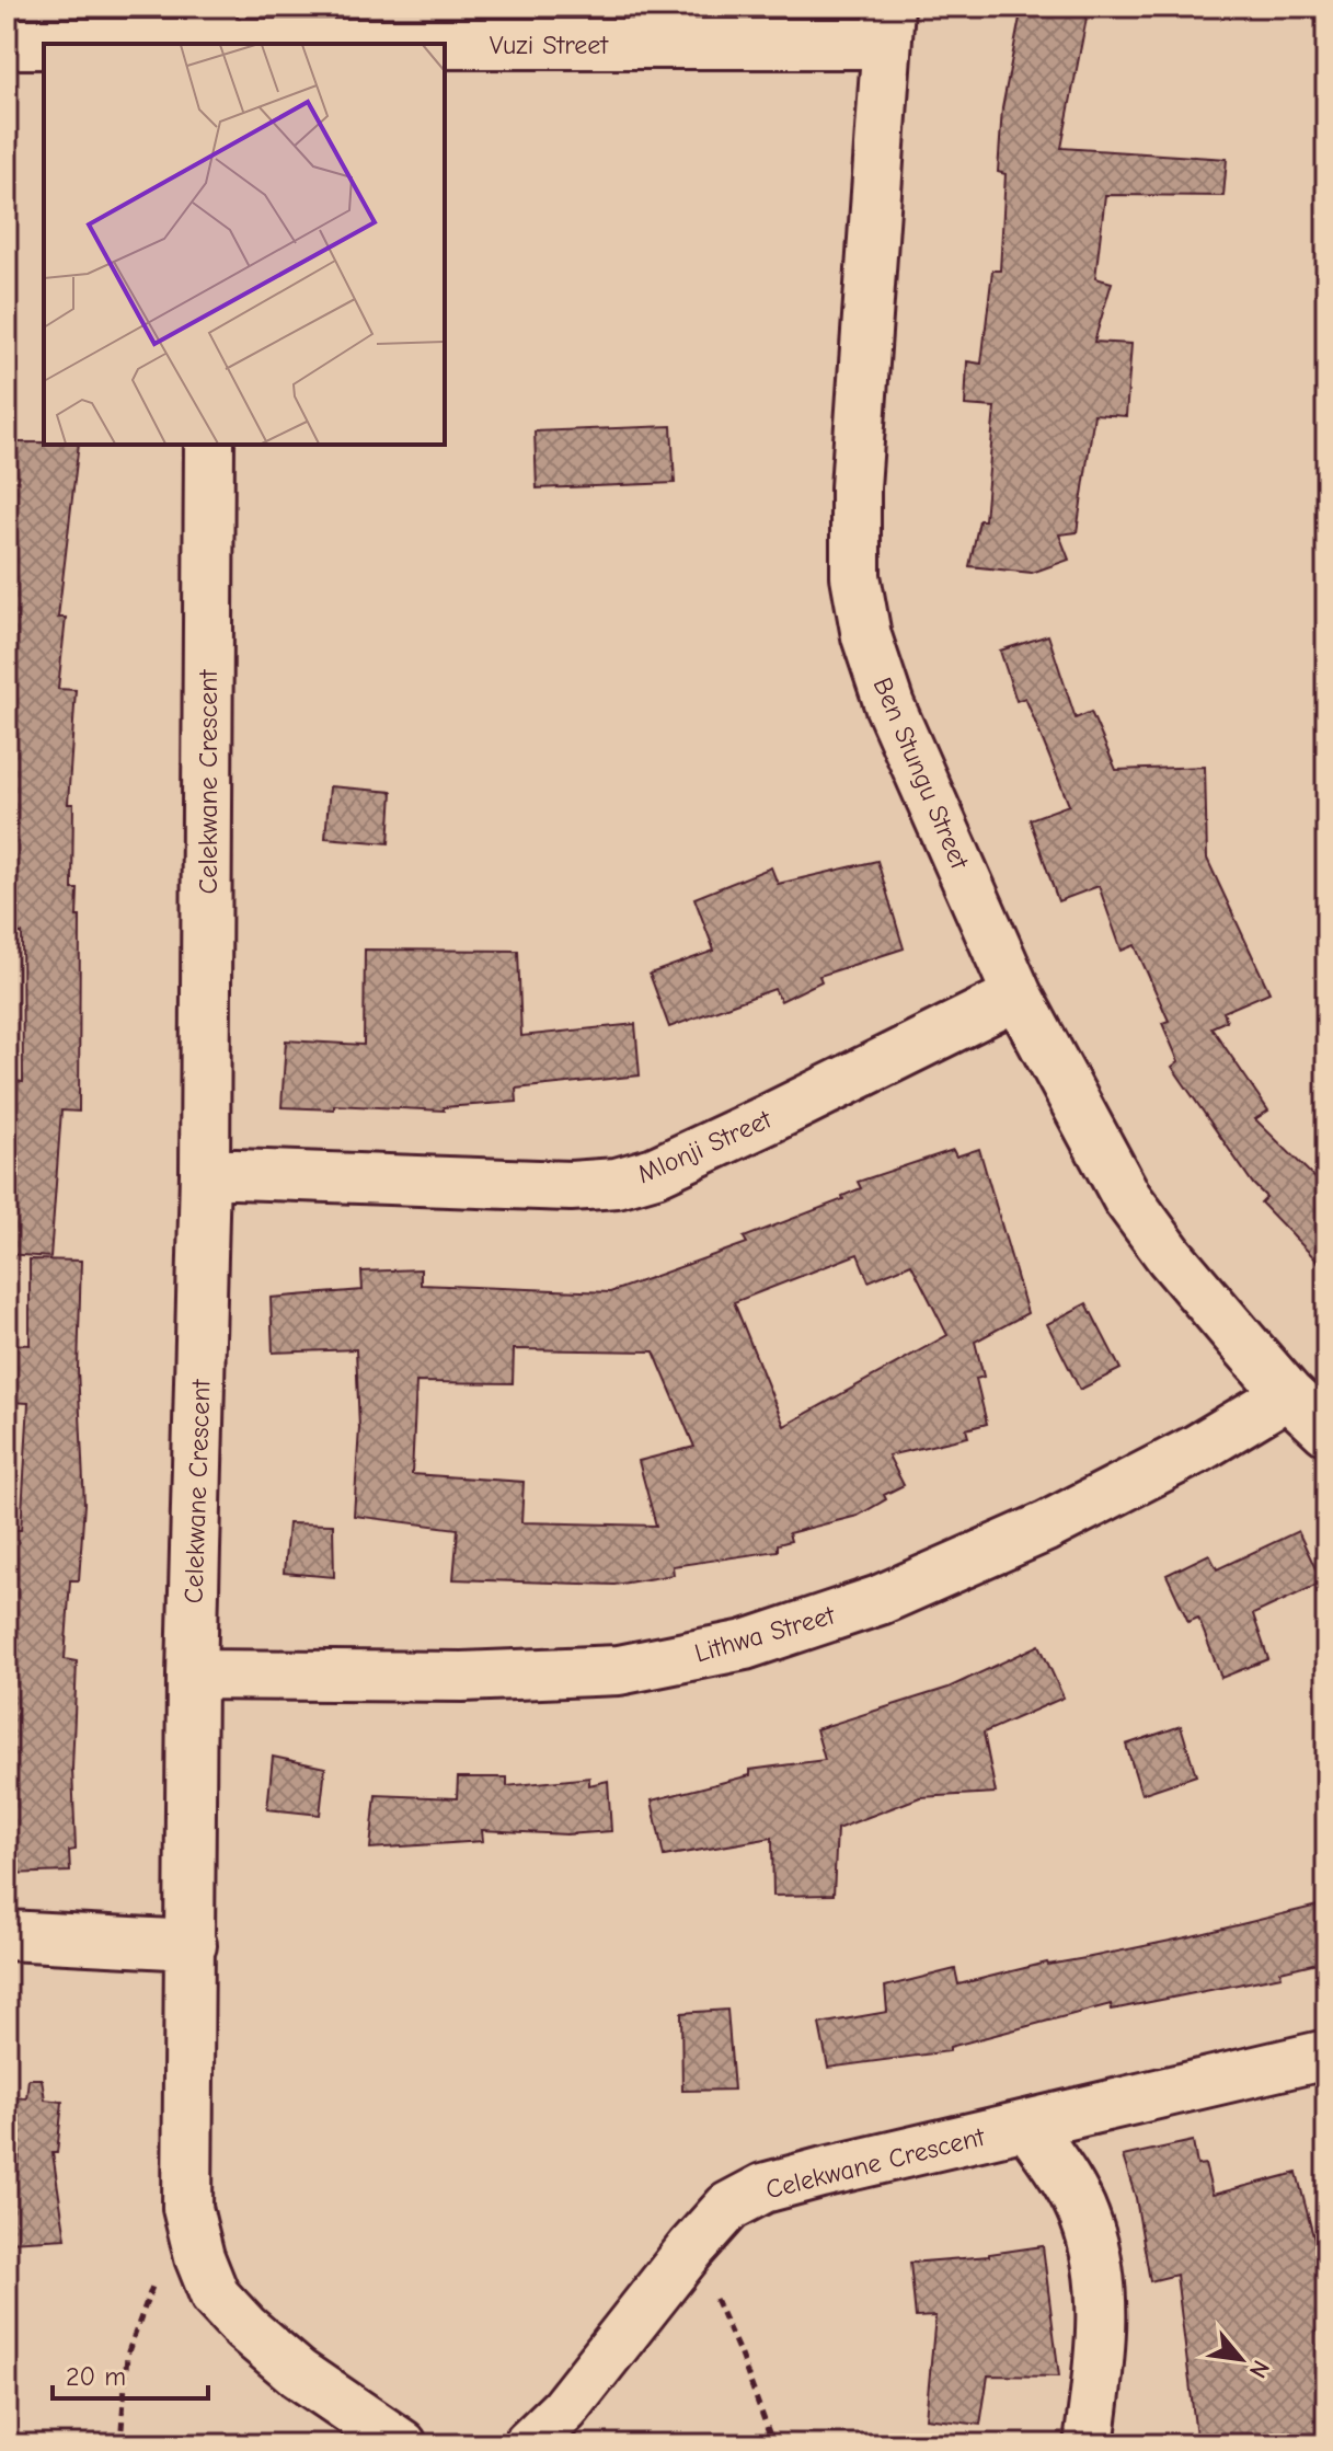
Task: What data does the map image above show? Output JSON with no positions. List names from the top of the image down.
{
  "streets": {
    "street": [
      "Vuzi Street",
      "Ben Stungu Street",
      "Celekwane Crescent",
      "Mlonji Street",
      "Lithwa Street"
    ]
  },
  "crossings": [
    ["Vuzi Street", "Ben Stungu Street"],
    ["Ben Stungu Street", "Mlonji Street"],
    ["Ben Stungu Street", "Lithwa Street"],
    ["Celekwane Crescent", "Mlonji Street"],
    ["Celekwane Crescent", "Lithwa Street"]
  ],
  "scale_bar": "20 m",
  "north": "bottom right"
}
